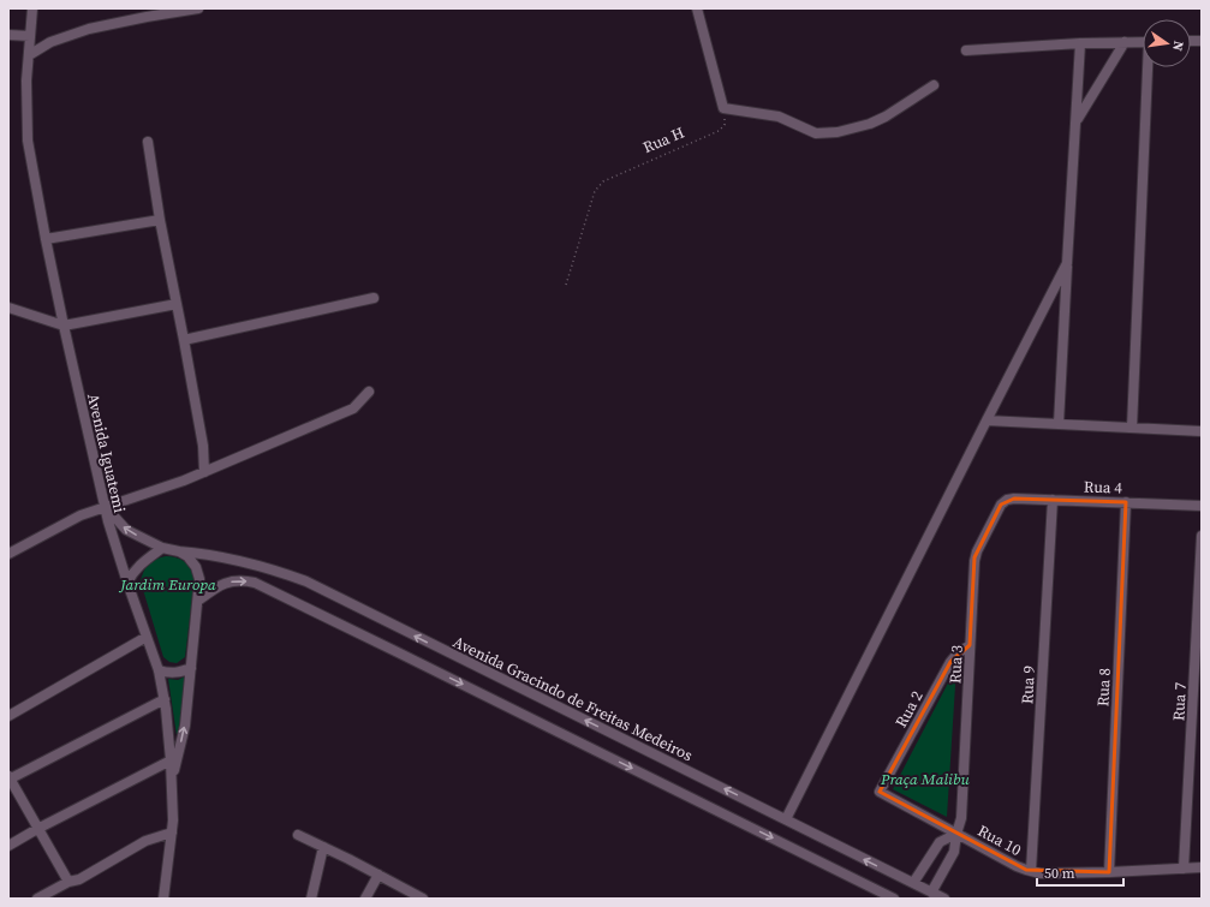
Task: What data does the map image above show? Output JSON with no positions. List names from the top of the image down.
{
  "streets": {
    "street": [
      "Avenida Iguatemi",
      "Rua 4",
      "Rua 3",
      "Rua 9",
      "Rua 8",
      "Avenida Gracindo de Freitas Medeiros",
      "Rua 7",
      "Rua 2",
      "Rua 10"
    ],
    "path": ["Rua H"]
  },
  "crossings": [
    ["Avenida Iguatemi", "Avenida Gracindo de Freitas Medeiros"],
    ["Rua 4", "Rua 3"],
    ["Rua 4", "Rua 9"],
    ["Rua 4", "Rua 8"],
    ["Rua 3", "Avenida Gracindo de Freitas Medeiros"],
    ["Rua 3", "Rua 2"],
    ["Rua 3", "Rua 10"],
    ["Rua 9", "Rua 10"],
    ["Rua 8", "Rua 10"],
    ["Rua 7", "Rua 10"],
    ["Rua 2", "Rua 10"]
  ],
  "parks": ["Jardim Europa", "Praça Malibu"],
  "scale_bar": "50 m",
  "north": "right"
}
